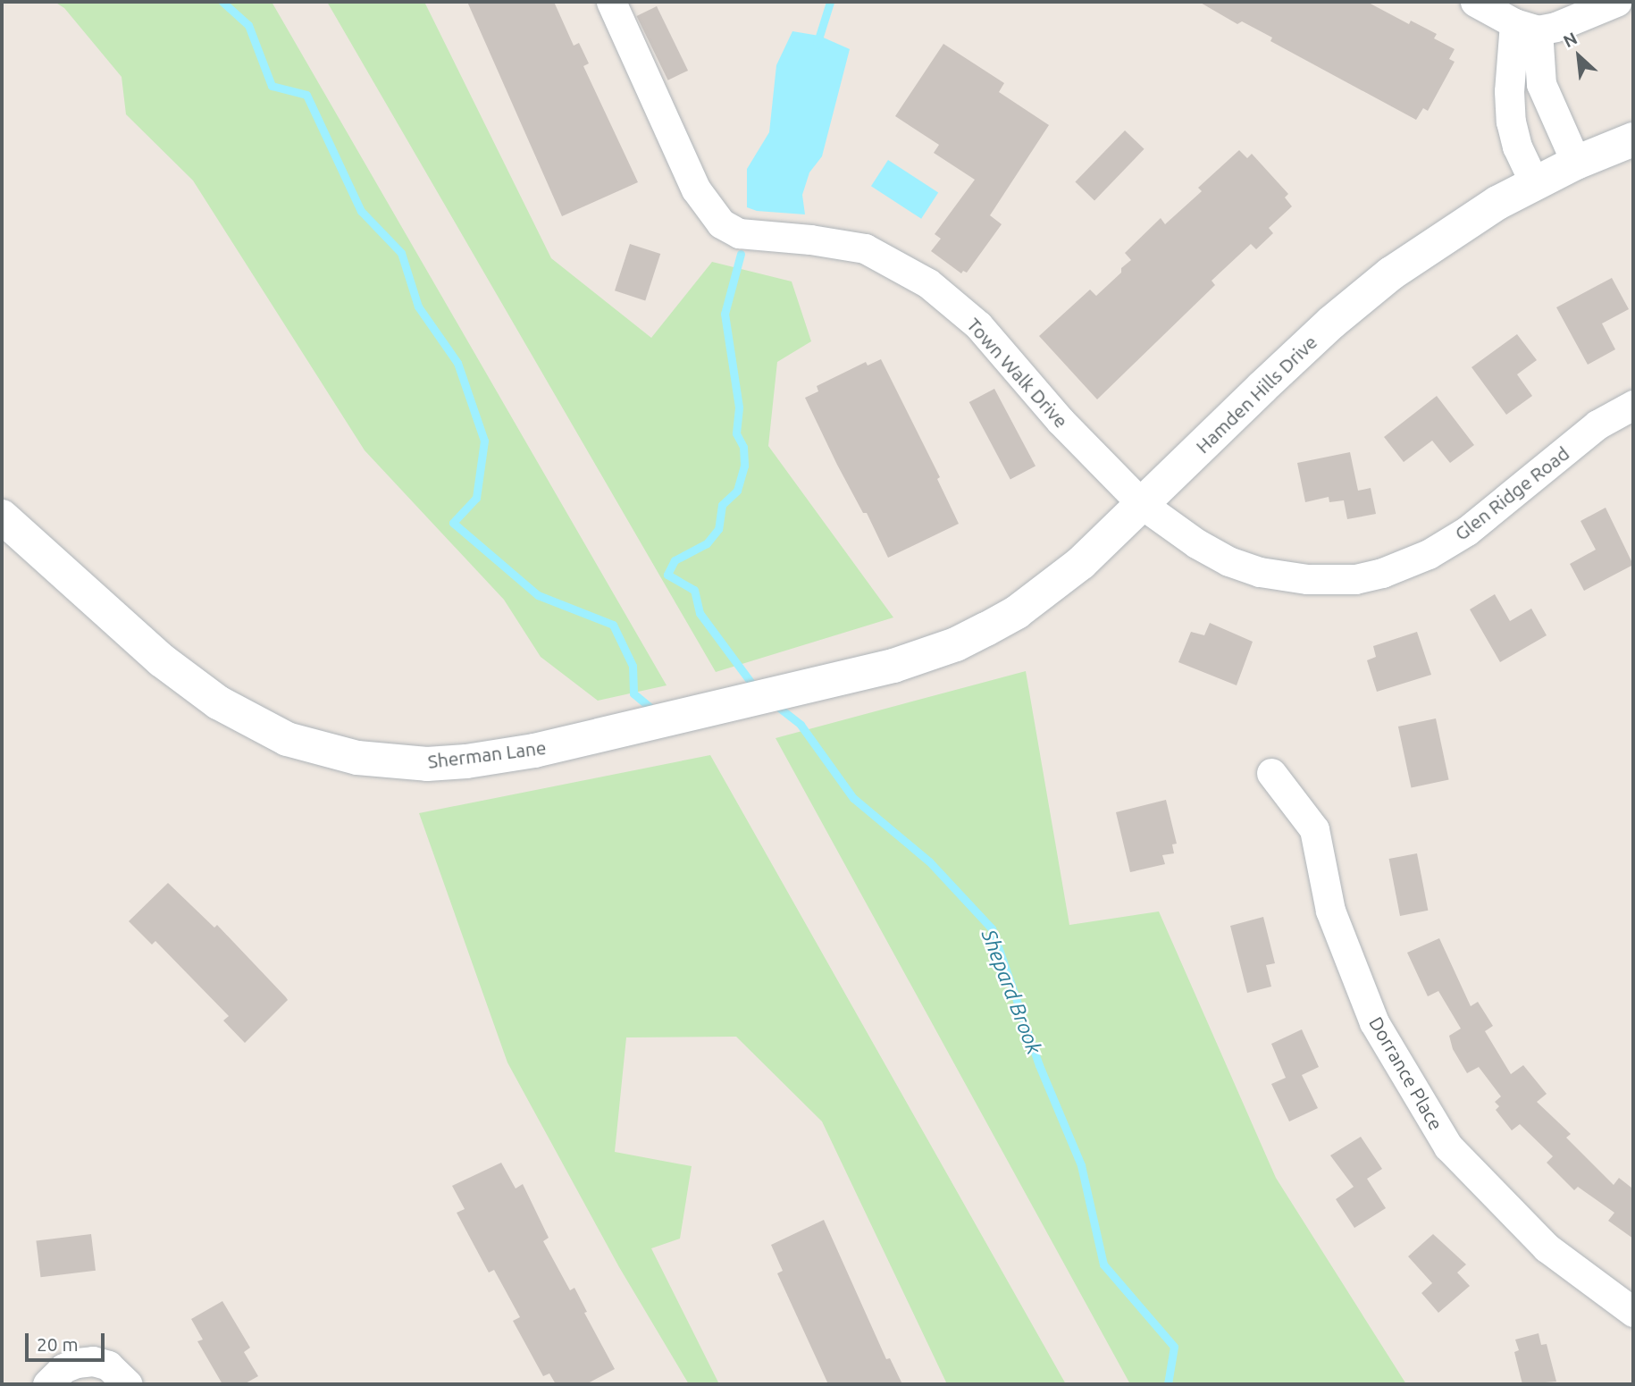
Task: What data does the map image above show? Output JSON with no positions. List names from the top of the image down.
{
  "streets": {
    "street": [
      "Town Walk Drive",
      "Hamden Hills Drive",
      "Glen Ridge Road",
      "Sherman Lane",
      "Dorrance Place"
    ]
  },
  "crossings": [
    ["Town Walk Drive", "Hamden Hills Drive"],
    ["Town Walk Drive", "Glen Ridge Road"],
    ["Hamden Hills Drive", "Glen Ridge Road"],
    ["Hamden Hills Drive", "Sherman Lane"]
  ],
  "water": ["Shepard Brook"],
  "scale_bar": "20 m",
  "north": "top left"
}
